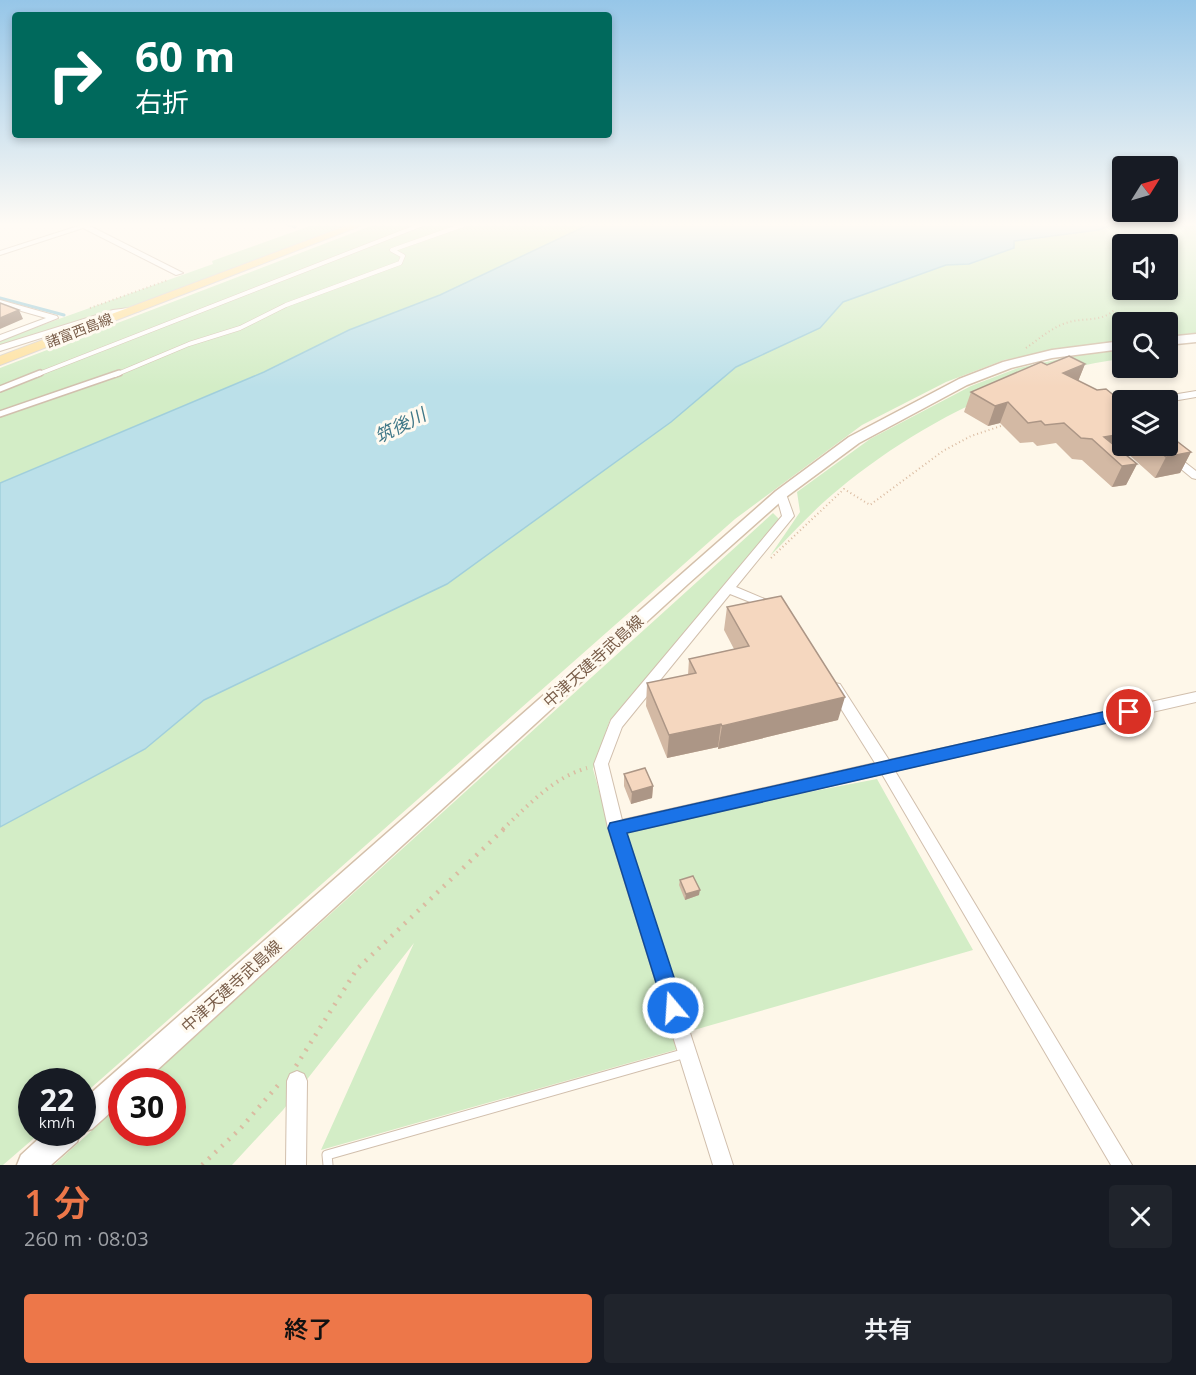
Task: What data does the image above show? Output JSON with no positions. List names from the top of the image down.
{
  "streets": {
    "main road": ["諸富西島線", "中津天建寺武島線"]
  },
  "water": ["筑後川"],
  "north": "top right",
  "page": {
    "turn": ["60 m", "右折"],
    "speed": "22 km/h",
    "limit": "30",
    "heading": ["1 分", "260 m · 08:03"],
    "buttons": ["終了", "共有"]
  }
}
